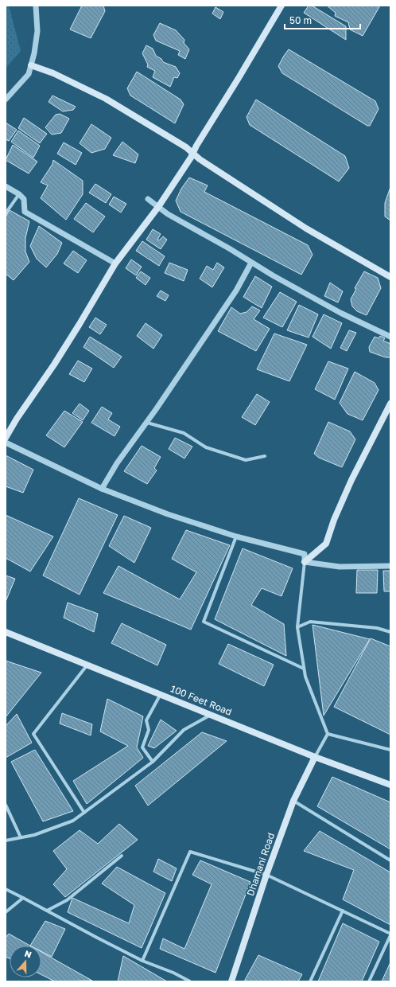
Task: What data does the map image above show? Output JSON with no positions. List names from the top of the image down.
{
  "streets": {
    "main road": ["100 Feet Road", "Dhamani Road"]
  },
  "crossings": [
    ["100 Feet Road", "Dhamani Road"]
  ],
  "scale_bar": "50 m",
  "north": "top"
}
